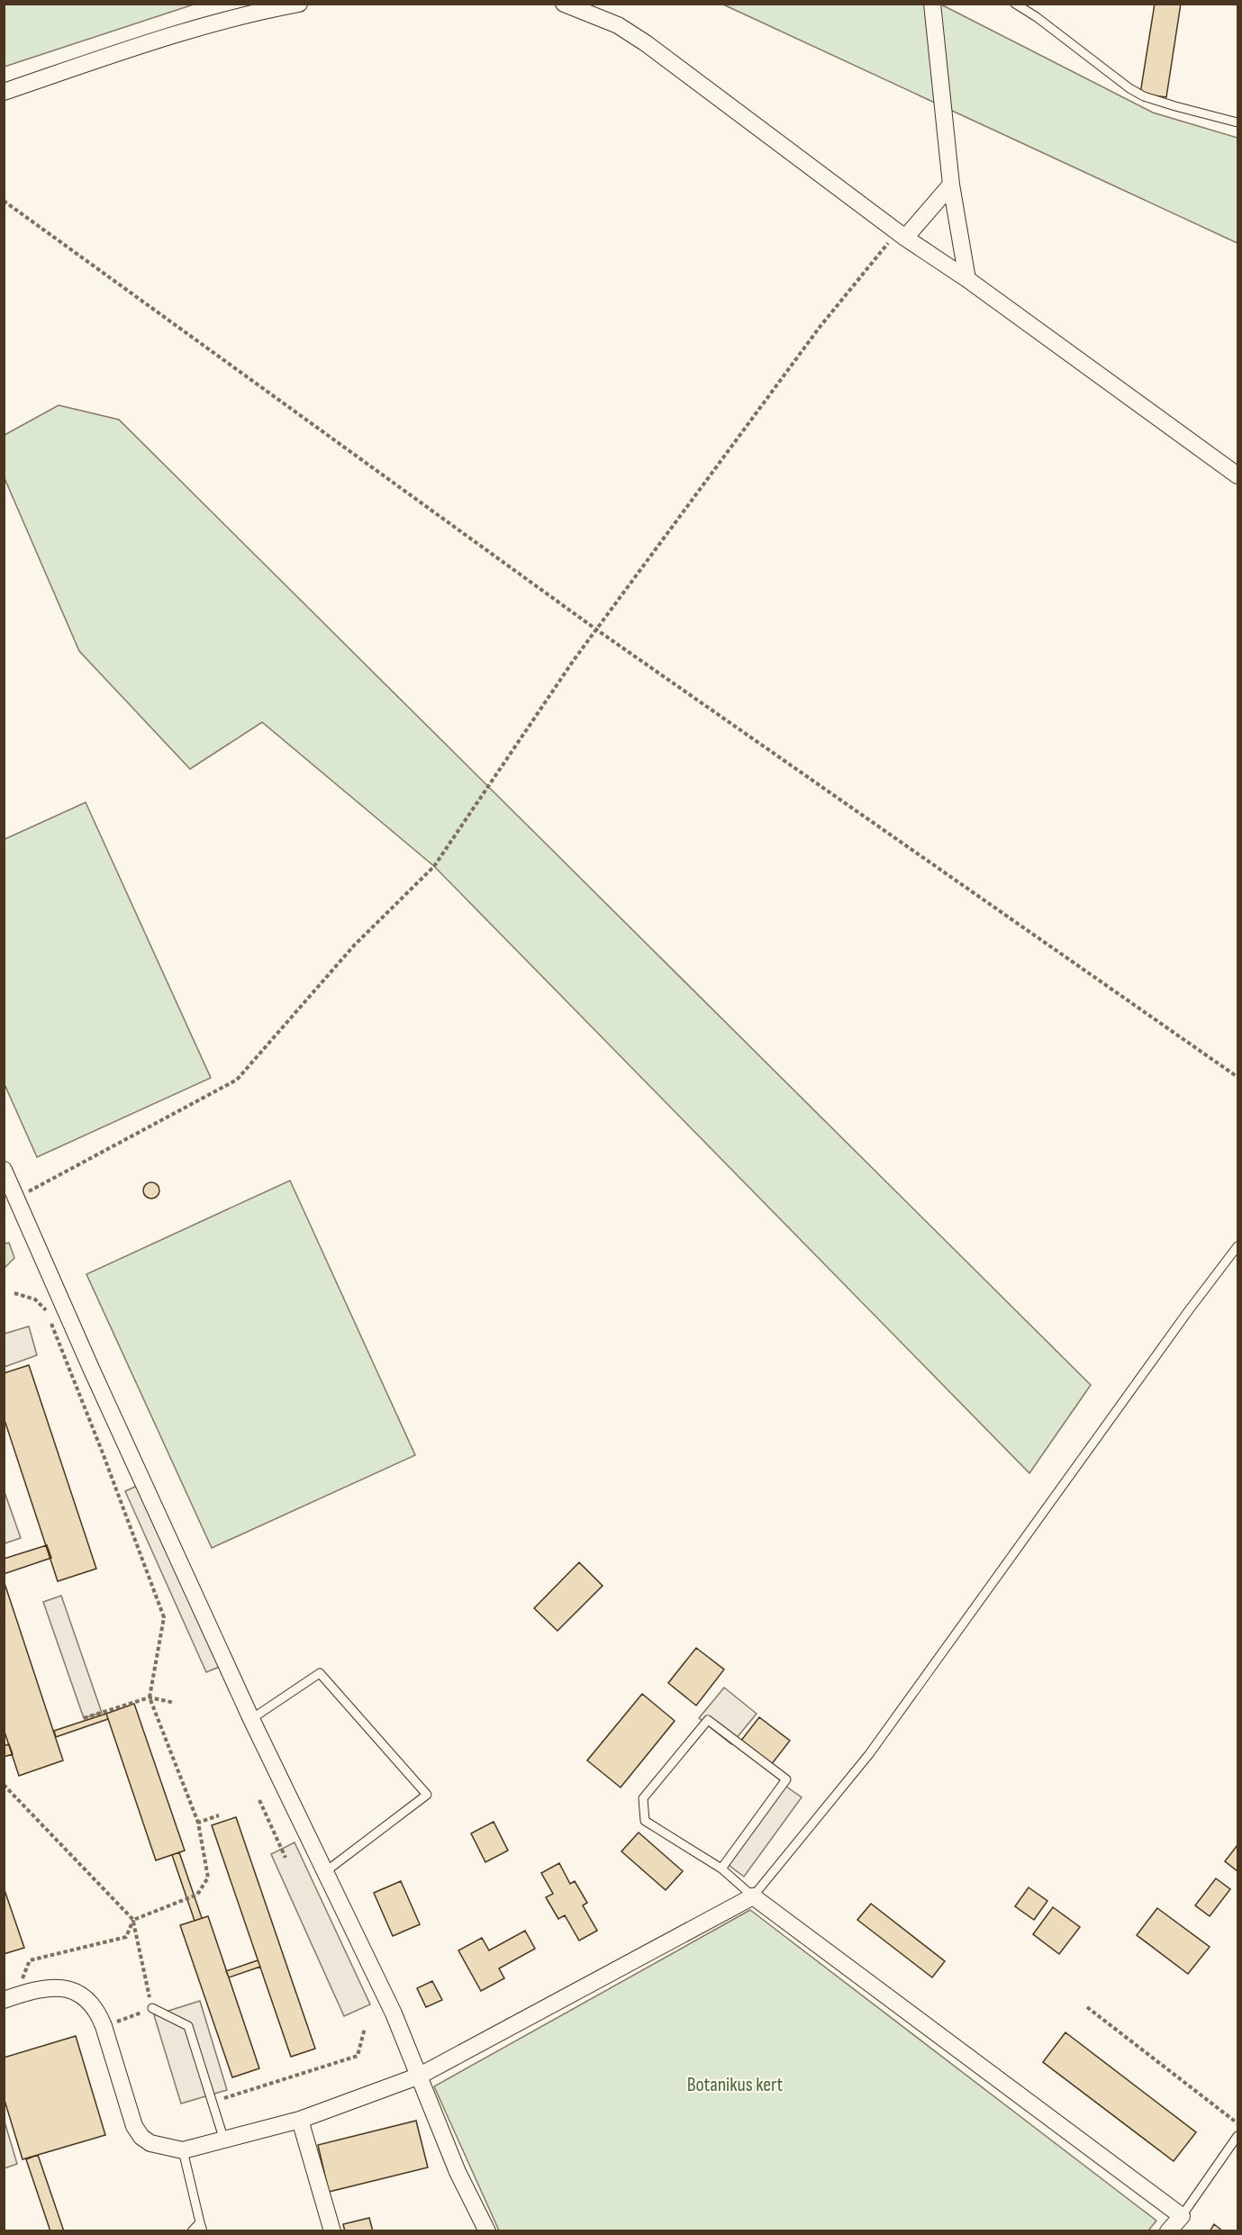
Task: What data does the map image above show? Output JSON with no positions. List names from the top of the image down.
{
  "parks": ["Botanikus kert"]
}
